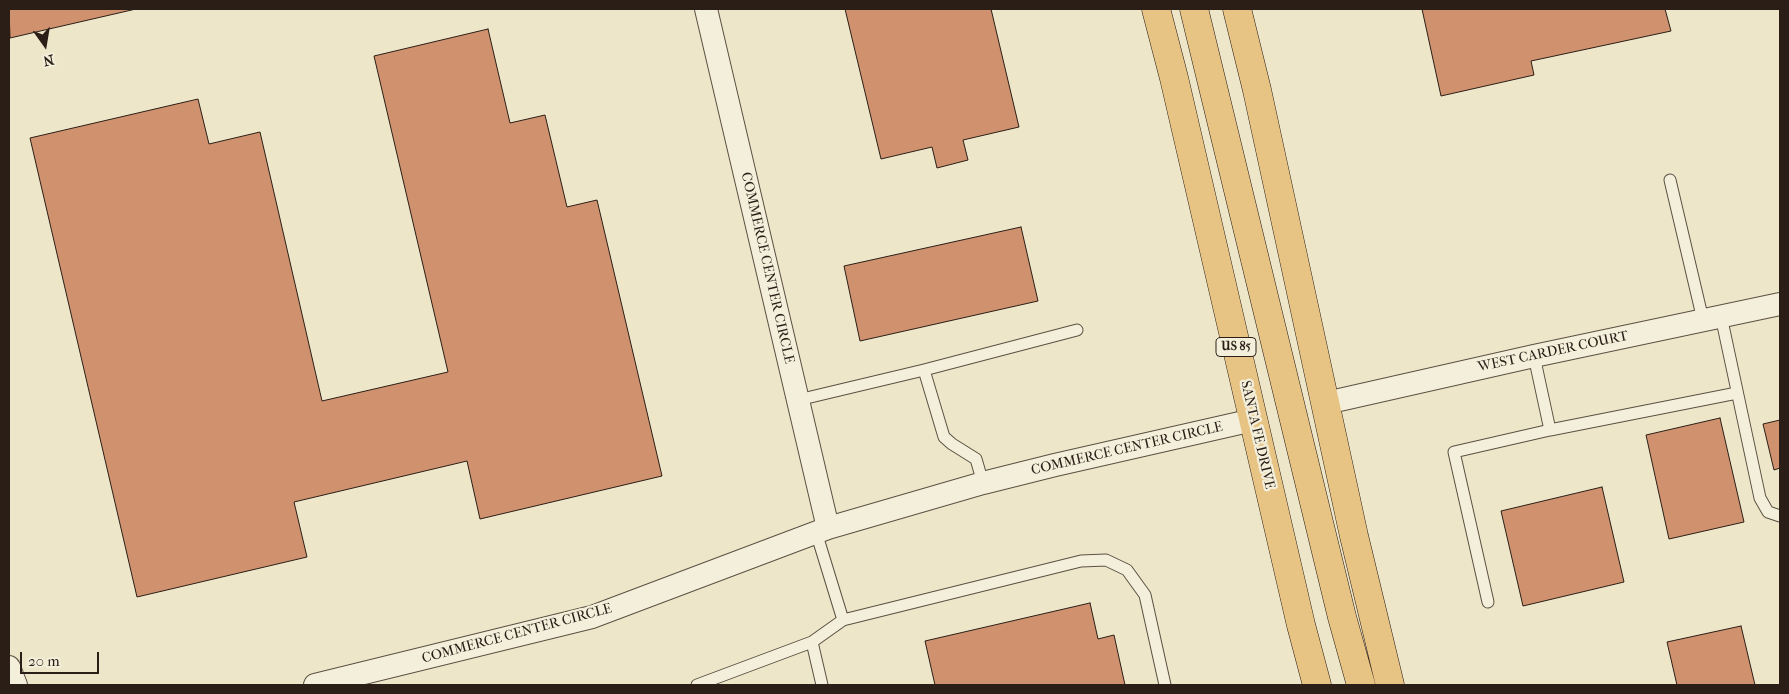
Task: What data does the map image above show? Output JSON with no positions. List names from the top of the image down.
{
  "streets": {
    "highway": ["US 85", "SANTA FE DRIVE"],
    "street": ["COMMERCE CENTER CIRCLE", "WEST CARDER COURT"]
  },
  "crossings": [
    ["COMMERCE CENTER CIRCLE", "SANTA FE DRIVE"]
  ],
  "scale_bar": "20 m",
  "north": "bottom"
}
